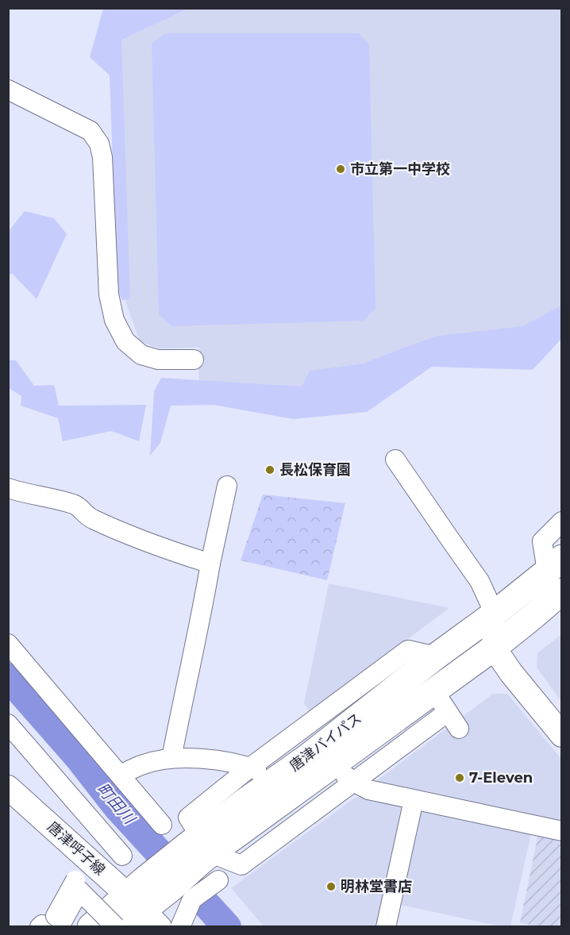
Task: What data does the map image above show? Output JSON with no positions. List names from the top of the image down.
{
  "streets": {
    "highway": ["唐津バイパス"],
    "main road": ["唐津呼子線"]
  },
  "crossings": [
    ["唐津バイパス", "唐津呼子線"]
  ],
  "water": ["町田川"],
  "places": [
    "市立第一中学校",
    "長松保育園",
    "7-Eleven",
    "明林堂書店"
  ]
}
